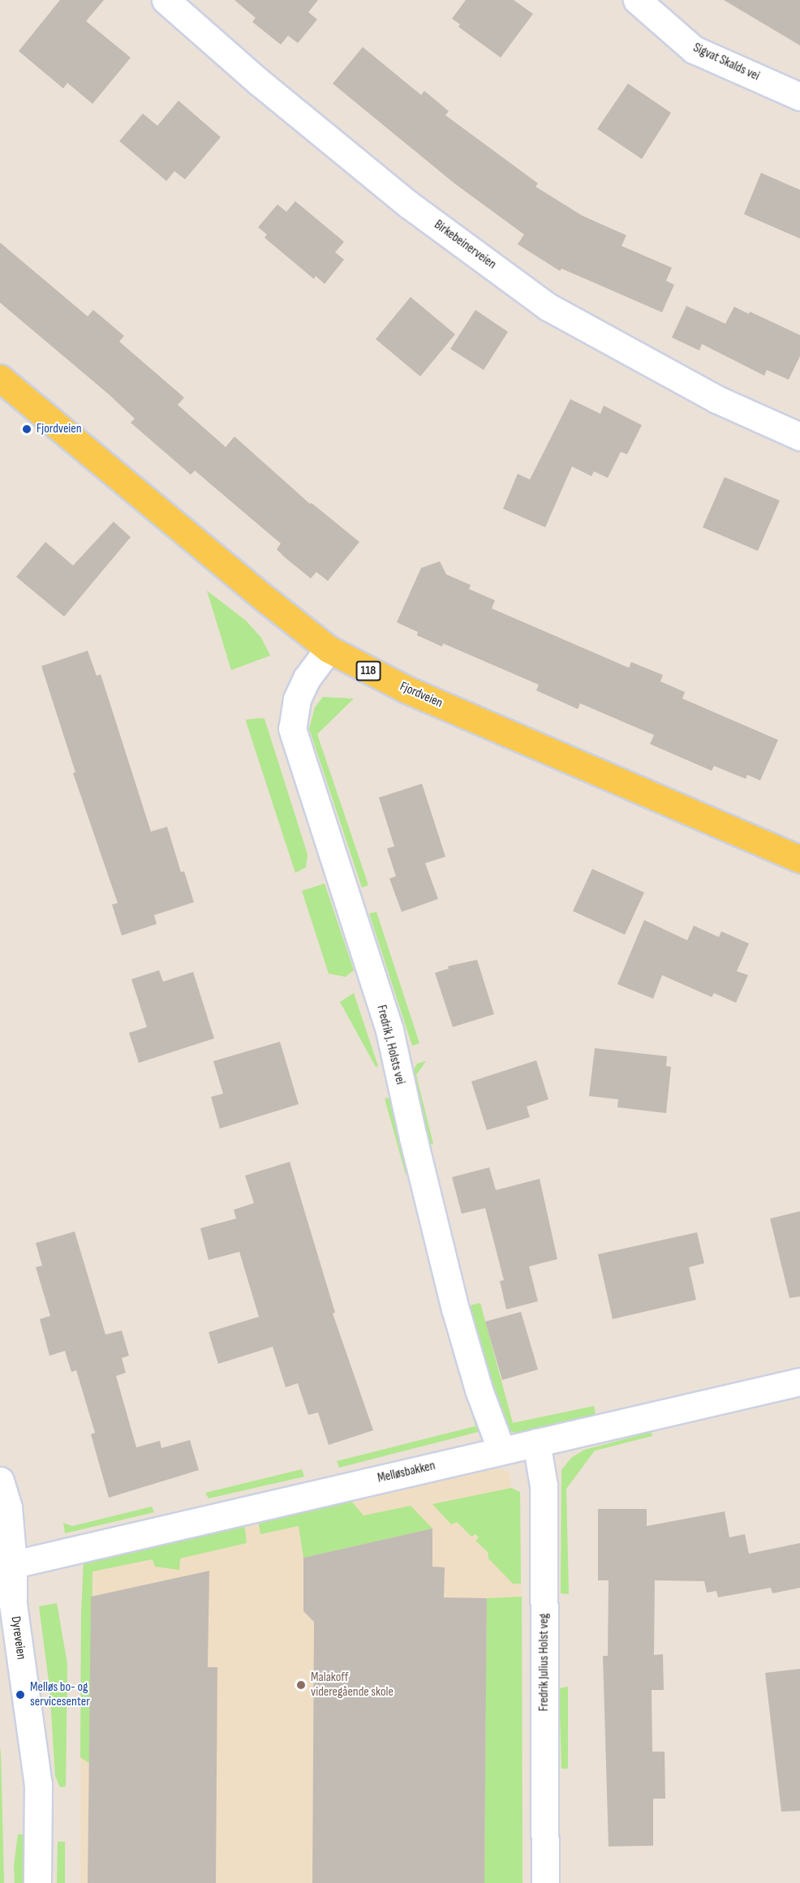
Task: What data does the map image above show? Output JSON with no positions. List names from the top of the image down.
{
  "streets": {
    "main road": ["118", "Fjordveien"],
    "street": [
      "Sigvat Skalds vei",
      "Birkebeinerveien",
      "Fredrik J. Holsts vei",
      "Melløsbakken",
      "Dyreveien",
      "Fredrik Julius Holst veg"
    ]
  },
  "crossings": [
    ["Fjordveien", "Fredrik J. Holsts vei"],
    ["Fredrik J. Holsts vei", "Melløsbakken"],
    ["Melløsbakken", "Dyreveien"],
    ["Melløsbakken", "Fredrik Julius Holst veg"]
  ],
  "places": ["Fjordveien", "Malakoff videregående skole", "Melløs bo- og servicesenter"]
}
